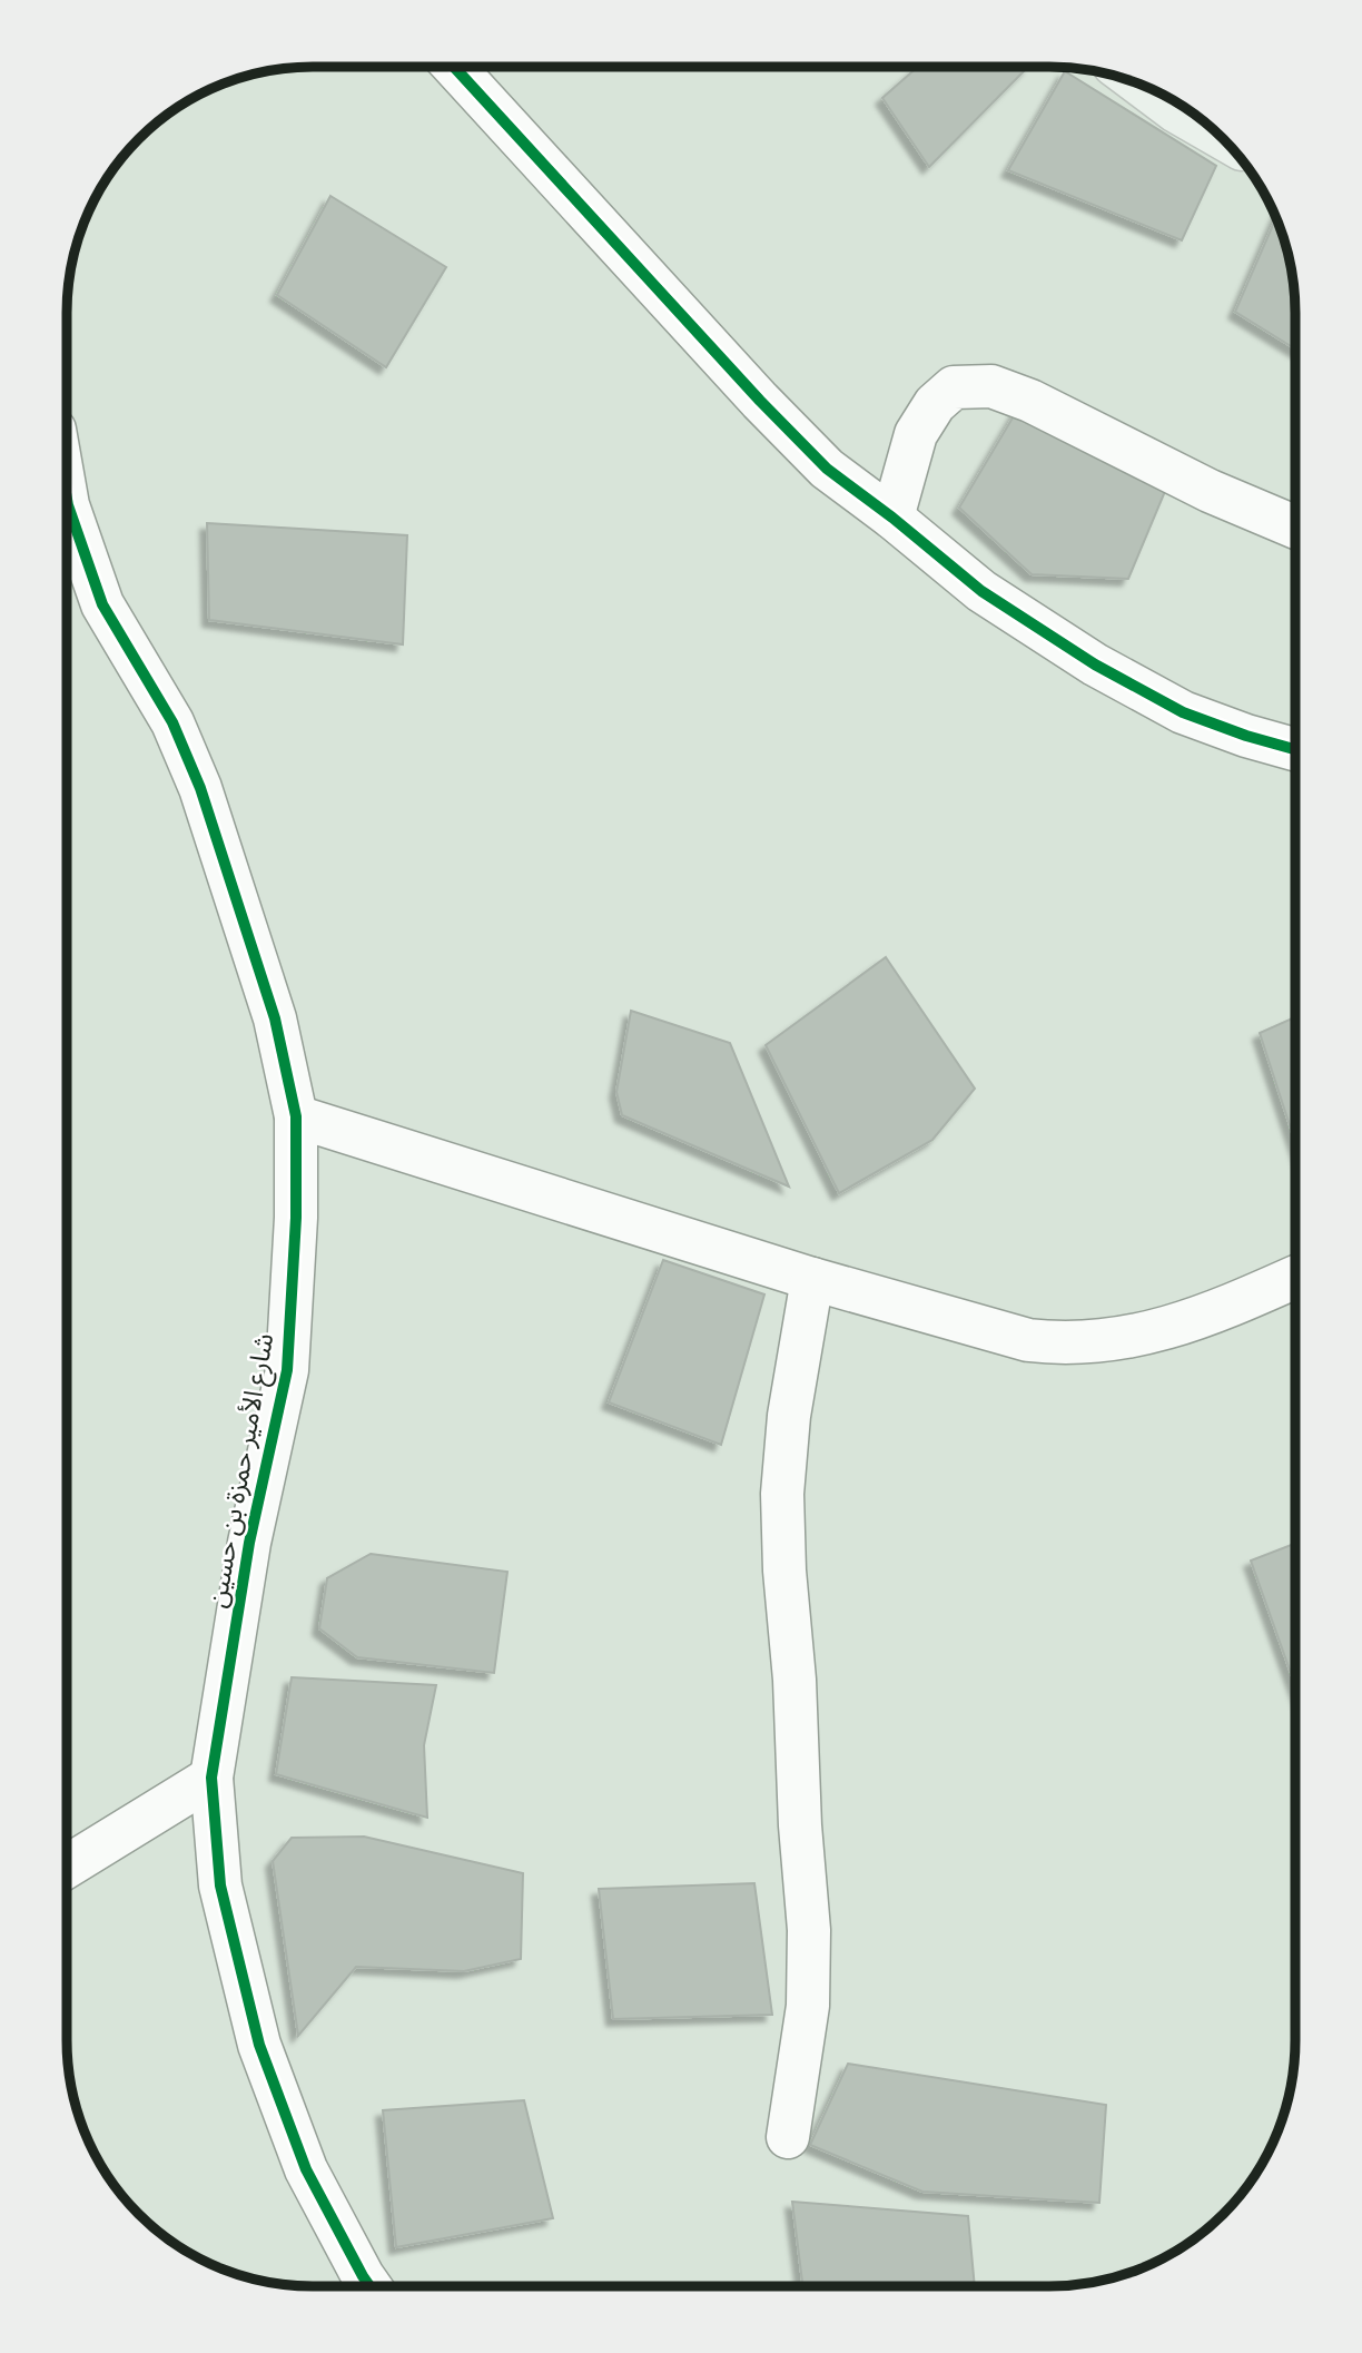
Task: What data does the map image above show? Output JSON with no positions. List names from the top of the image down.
{
  "streets": {
    "street": ["شارع الأمير حمزة بن حسين"]
  }
}
